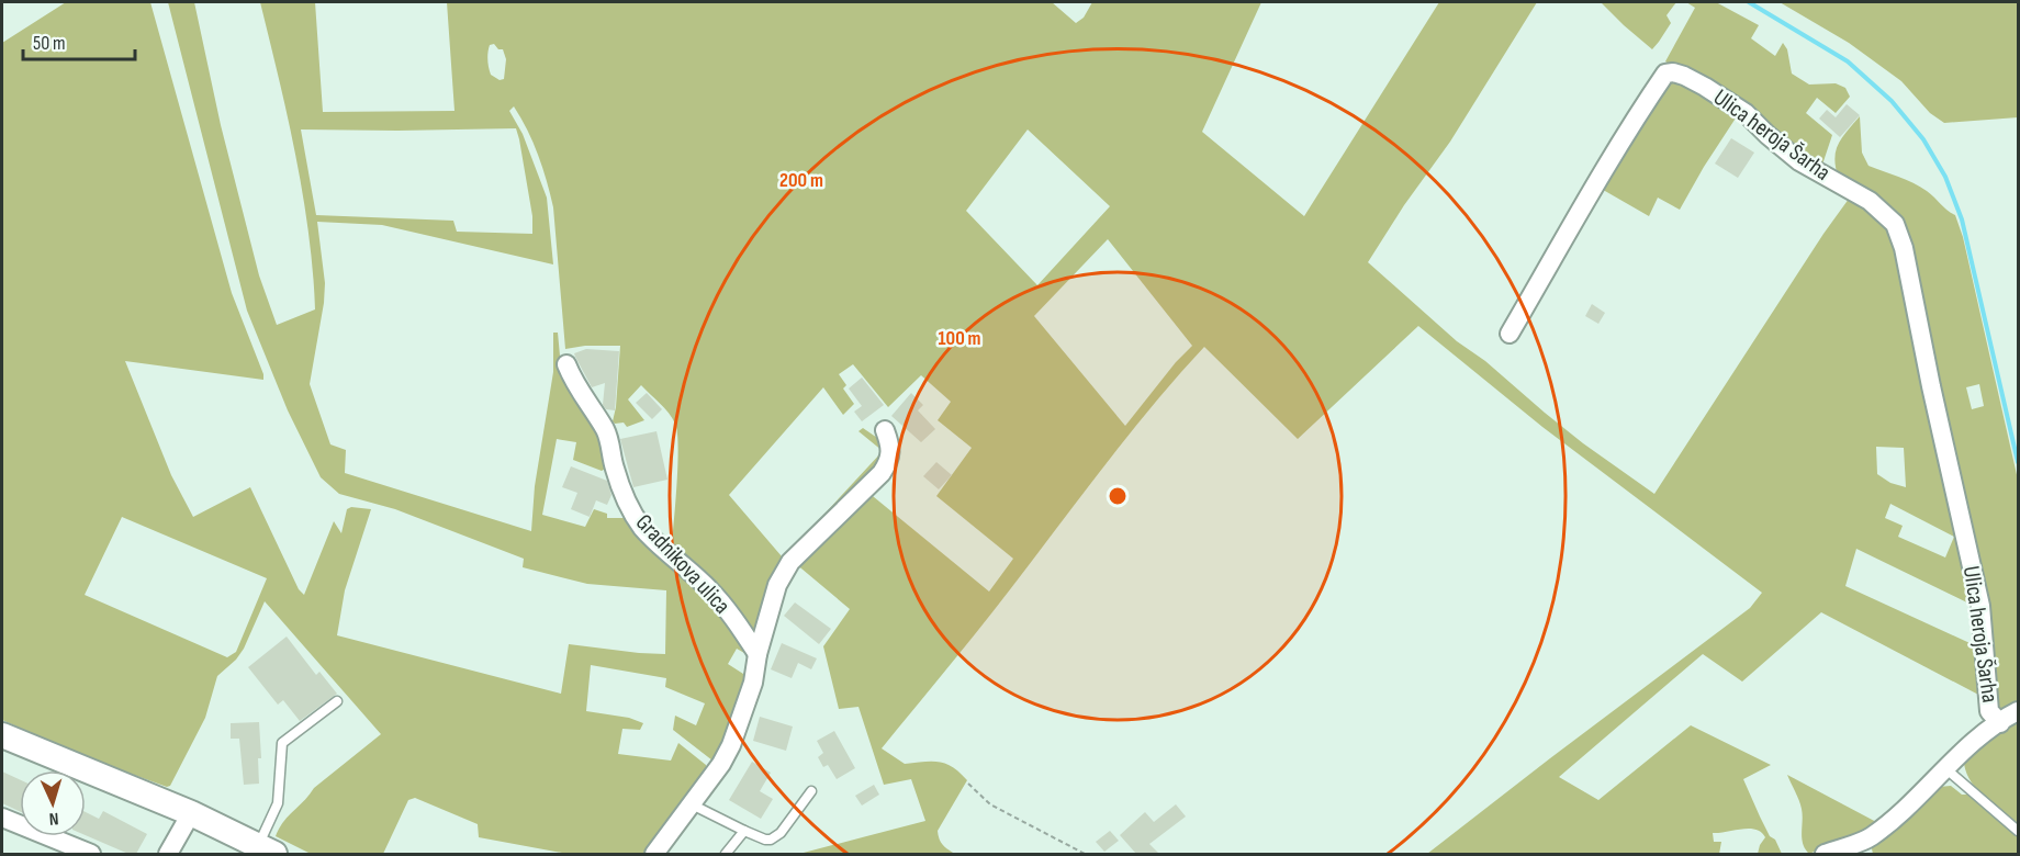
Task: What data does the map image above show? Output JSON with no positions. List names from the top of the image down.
{
  "streets": {
    "street": ["Ulica heroja Šarha", "Gradnikova ulica"]
  },
  "scale_bar": "50 m",
  "north": "bottom",
  "rings": ["200 m", "100 m"]
}
